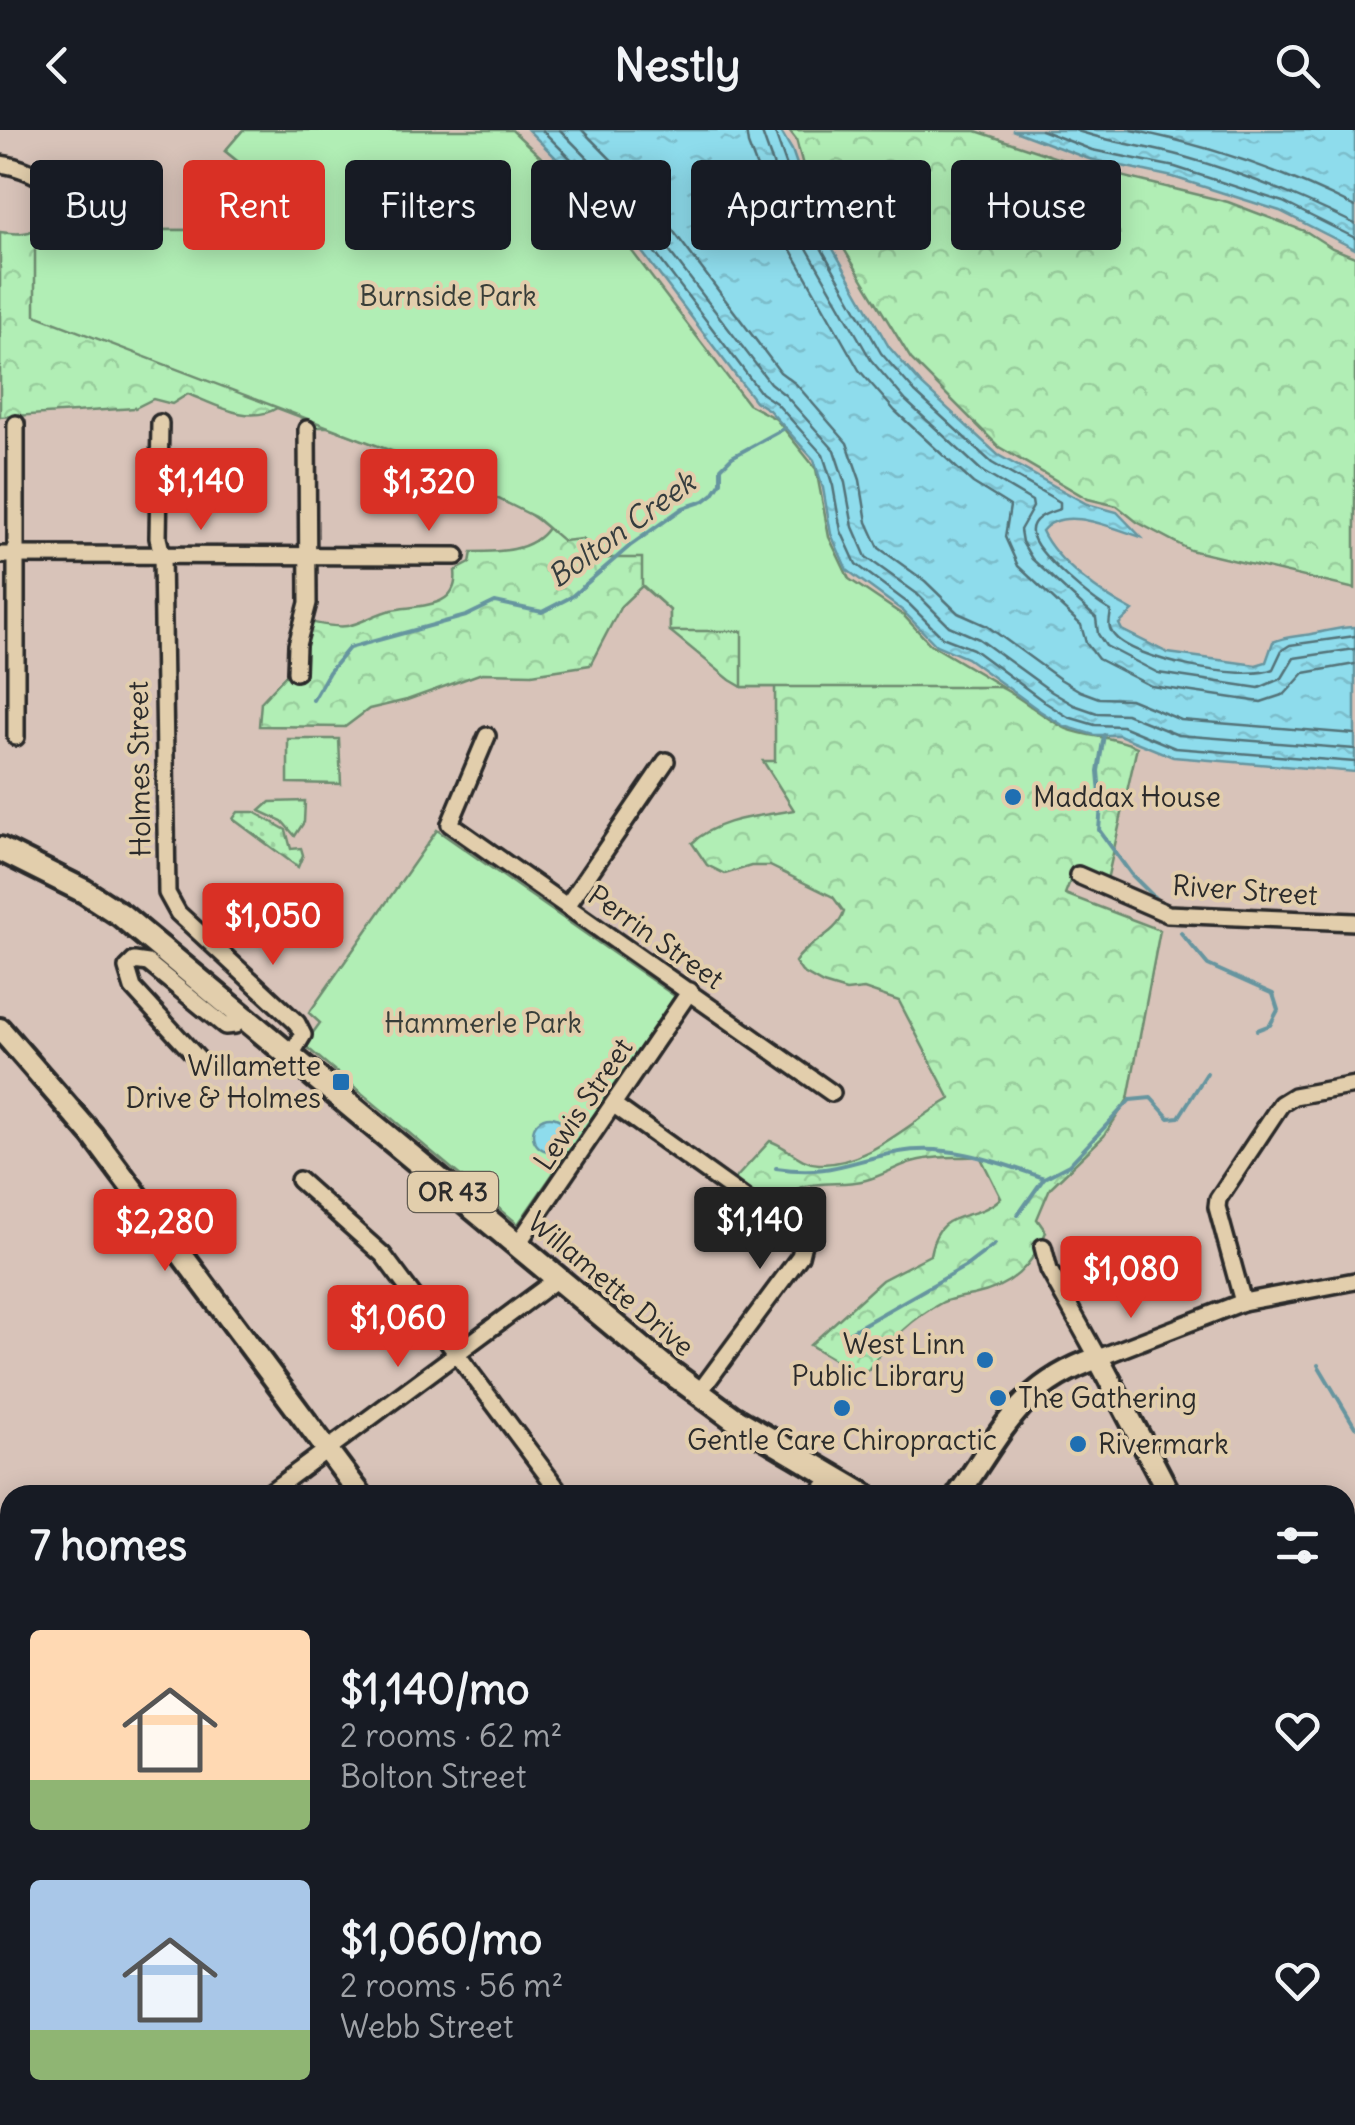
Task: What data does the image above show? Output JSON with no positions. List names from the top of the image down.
{
  "streets": {
    "main road": ["OR 43", "Willamette Drive"],
    "street": [
      "Holmes Street",
      "River Street",
      "Perrin Street",
      "Lewis Street"
    ]
  },
  "crossings": [
    ["Holmes Street", "Willamette Drive"],
    ["Perrin Street", "Lewis Street"],
    ["Lewis Street", "Willamette Drive"]
  ],
  "water": ["Bolton Creek"],
  "parks": ["Burnside Park", "Hammerle Park"],
  "places": {
    "other": [
      "Maddax House",
      "West Linn Public Library",
      "The Gathering",
      "Gentle Care Chiropractic",
      "Rivermark"
    ],
    "transit": ["Willamette Drive & Holmes"]
  },
  "page": {
    "header": "Nestly",
    "chip": [
      "Buy",
      "Rent",
      "Filters",
      "New",
      "Apartment",
      "House"
    ],
    "price": [
      "$1,140",
      "$1,320",
      "$1,050",
      "$1,140",
      "$2,280",
      "$1,080",
      "$1,060"
    ],
    "heading": "7 homes",
    "list": [
      {
        "name": "$1,140/mo",
        "note": "2 rooms · 62 m² · Bolton Street"
      },
      {
        "name": "$1,060/mo",
        "note": "2 rooms · 56 m² · Webb Street"
      }
    ]
  }
}
